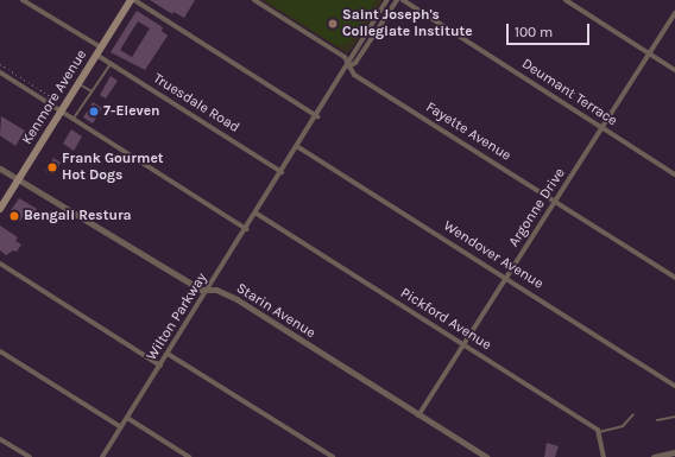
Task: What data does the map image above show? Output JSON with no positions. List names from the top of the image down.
{
  "streets": {
    "main road": ["Kenmore Avenue"],
    "street": [
      "Deumant Terrace",
      "Truesdale Road",
      "Fayette Avenue",
      "Argonne Drive",
      "Wendover Avenue",
      "Starin Avenue",
      "Wilton Parkway",
      "Pickford Avenue"
    ]
  },
  "crossings": [
    ["Deumant Terrace", "Argonne Drive"],
    ["Kenmore Avenue", "Truesdale Road"],
    ["Kenmore Avenue", "Starin Avenue"],
    ["Fayette Avenue", "Argonne Drive"],
    ["Argonne Drive", "Wendover Avenue"],
    ["Argonne Drive", "Starin Avenue"],
    ["Argonne Drive", "Pickford Avenue"],
    ["Starin Avenue", "Wilton Parkway"],
    ["Wilton Parkway", "Pickford Avenue"]
  ],
  "places": [
    "Saint Joseph's Collegiate Institute",
    "7-Eleven",
    "Frank Gourmet Hot Dogs",
    "Bengali Restura"
  ],
  "scale_bar": "100 m"
}
